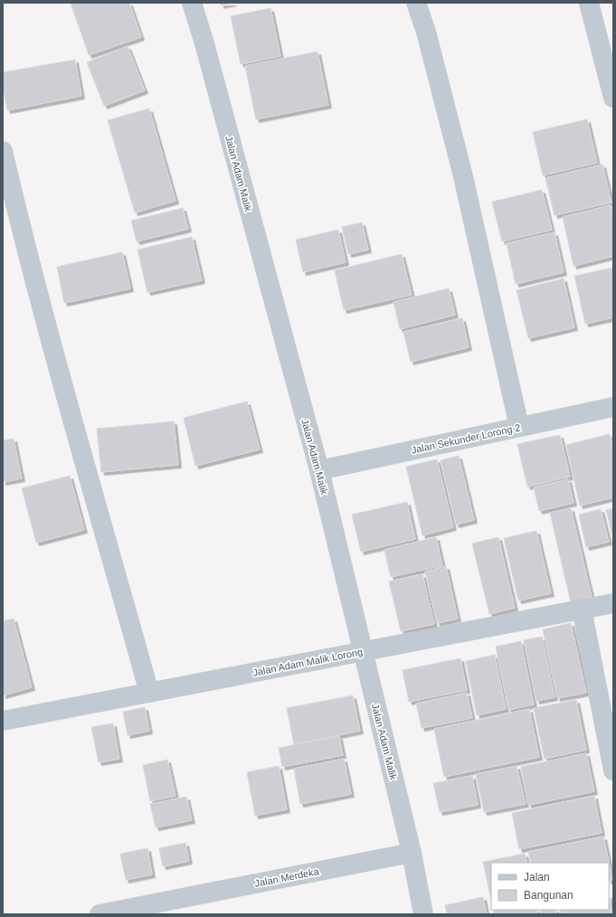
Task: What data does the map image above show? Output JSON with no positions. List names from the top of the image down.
{
  "streets": {
    "street": [
      "Jalan Adam Malik",
      "Jalan Sekunder Lorong 2",
      "Jalan Adam Malik Lorong",
      "Jalan Merdeka"
    ]
  },
  "crossings": [
    ["Jalan Adam Malik", "Jalan Sekunder Lorong 2"],
    ["Jalan Adam Malik", "Jalan Adam Malik Lorong"],
    ["Jalan Adam Malik", "Jalan Merdeka"]
  ],
  "legend": ["Jalan", "Bangunan"]
}
